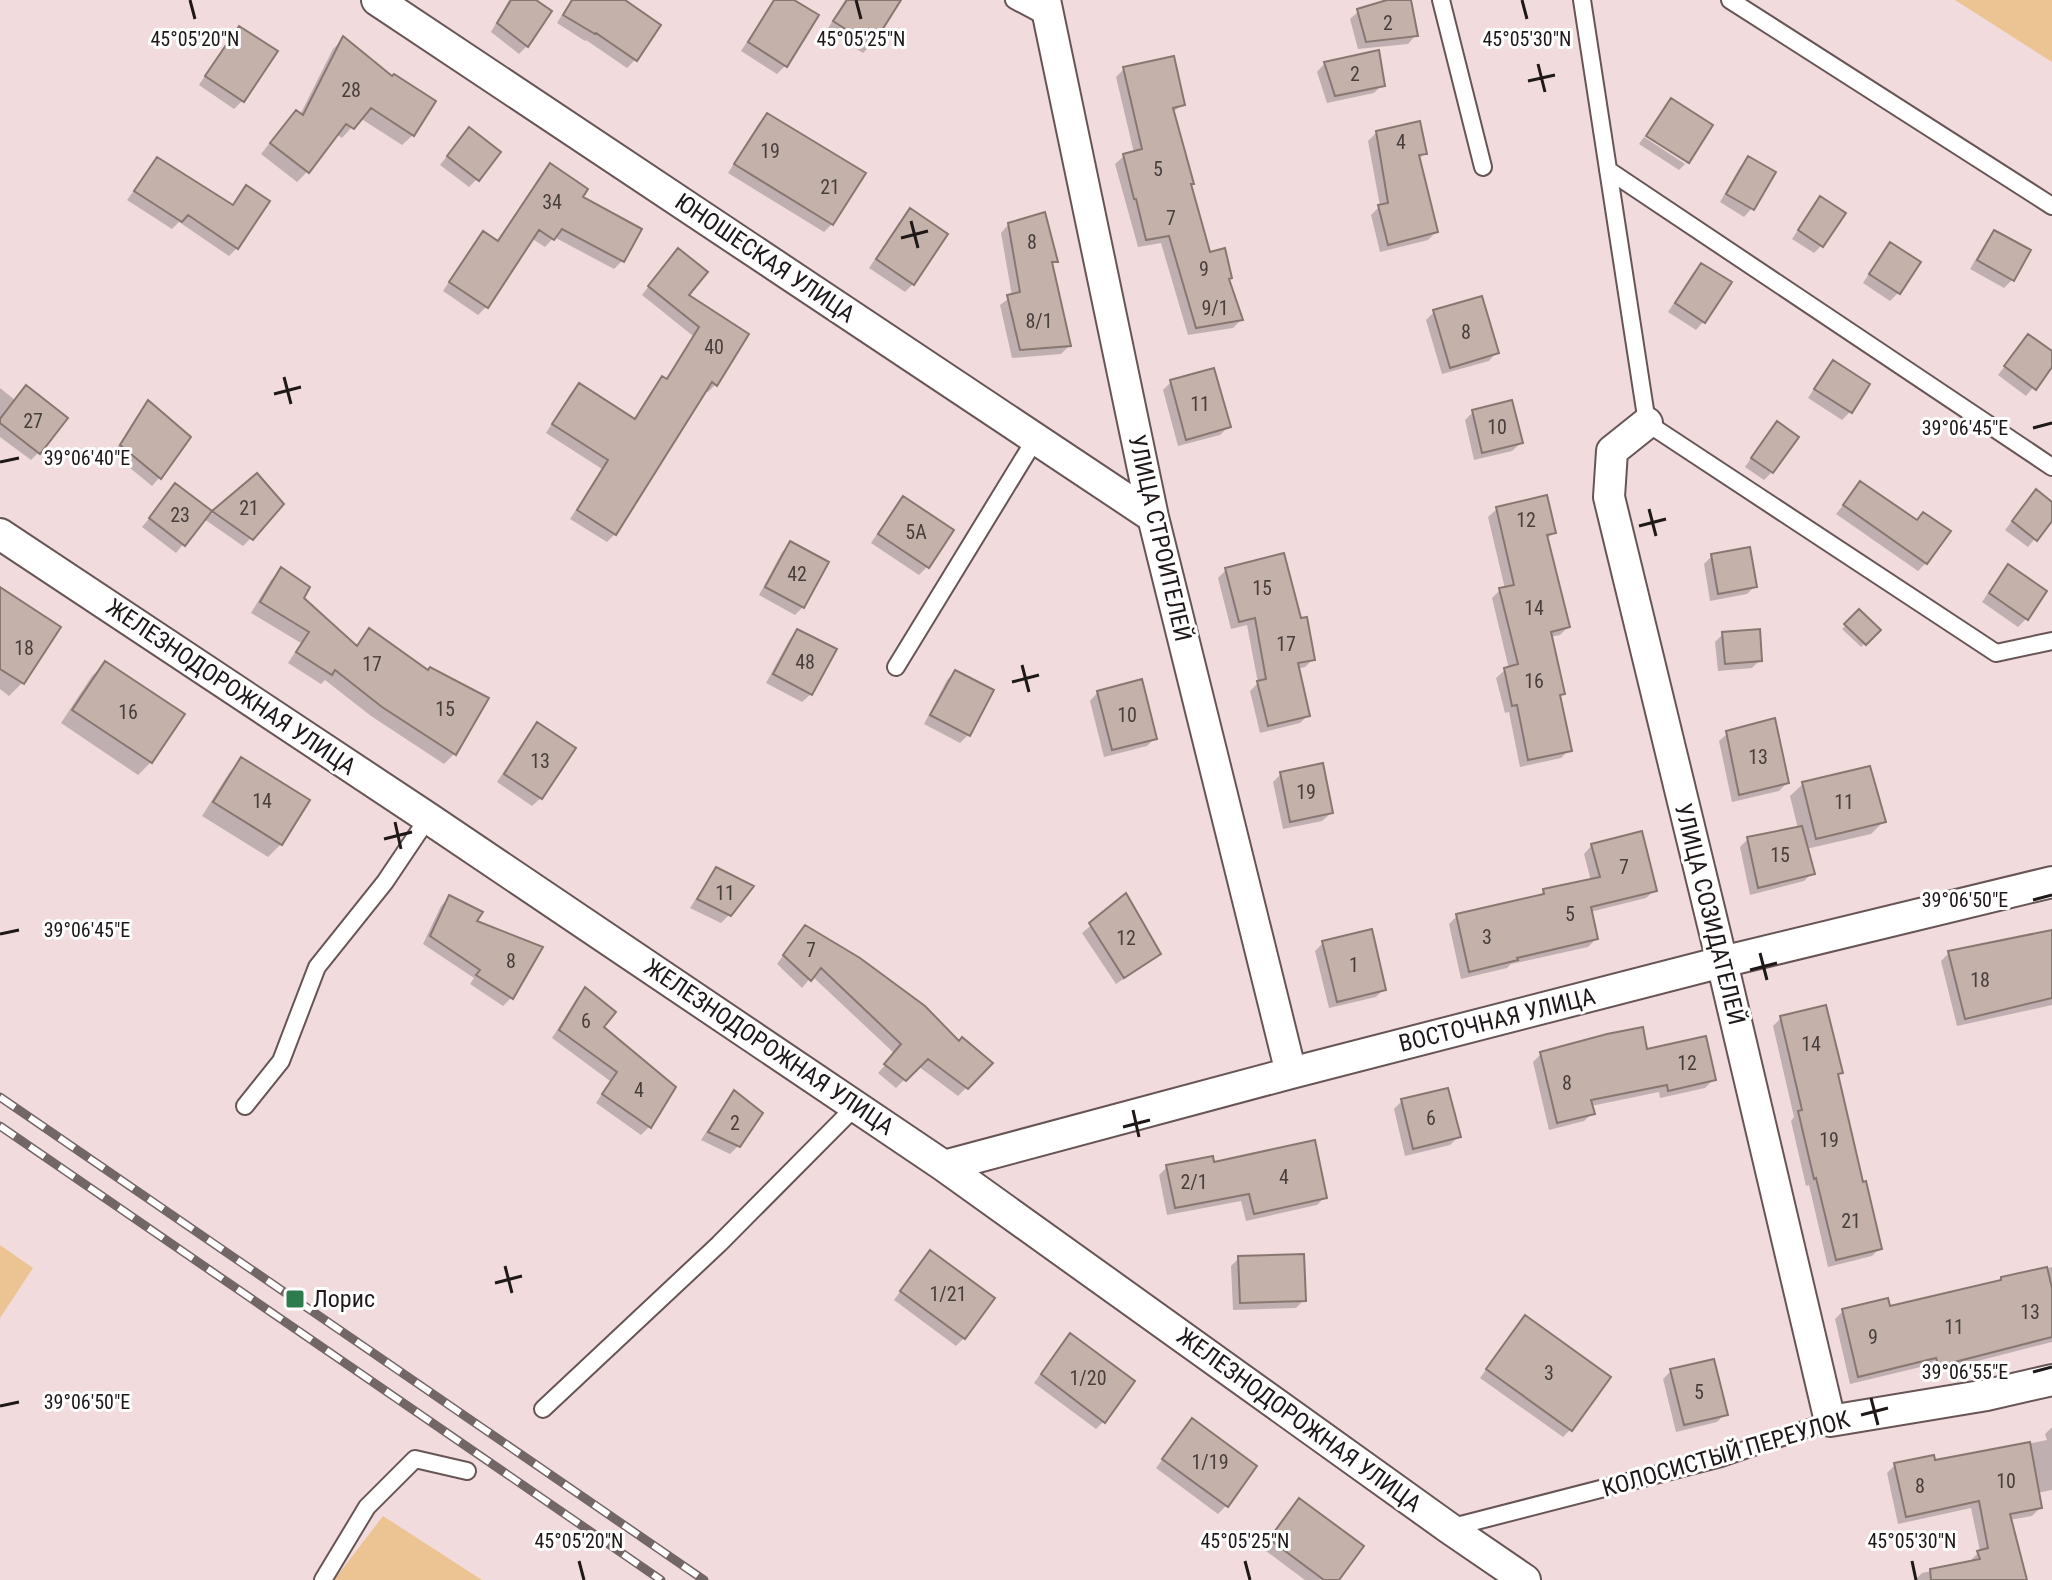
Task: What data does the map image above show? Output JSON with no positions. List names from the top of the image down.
{
  "streets": {
    "street": [
      "ЮНОШЕСКАЯ УЛИЦА",
      "УЛИЦА СТРОИТЕЛЕЙ",
      "ЖЕЛЕЗНОДОРОЖНАЯ УЛИЦА",
      "УЛИЦА СОЗИДАТЕЛЕЙ",
      "ВОСТОЧНАЯ УЛИЦА",
      "КОЛОСИСТЫЙ ПЕРЕУЛОК"
    ]
  },
  "crossings": [
    ["ЮНОШЕСКАЯ УЛИЦА", "УЛИЦА СТРОИТЕЛЕЙ"],
    ["УЛИЦА СТРОИТЕЛЕЙ", "ВОСТОЧНАЯ УЛИЦА"],
    ["ЖЕЛЕЗНОДОРОЖНАЯ УЛИЦА", "ВОСТОЧНАЯ УЛИЦА"],
    ["ЖЕЛЕЗНОДОРОЖНАЯ УЛИЦА", "КОЛОСИСТЫЙ ПЕРЕУЛОК"],
    ["УЛИЦА СОЗИДАТЕЛЕЙ", "ВОСТОЧНАЯ УЛИЦА"],
    ["УЛИЦА СОЗИДАТЕЛЕЙ", "КОЛОСИСТЫЙ ПЕРЕУЛОК"]
  ],
  "places": {
    "transit": ["Лорис"]
  },
  "house_numbers": [
    "2",
    "2",
    "28",
    "4",
    "19",
    "5",
    "21",
    "34",
    "7",
    "8",
    "9",
    "9/1",
    "8/1",
    "8",
    "40",
    "11",
    "27",
    "10",
    "21",
    "23",
    "12",
    "5А",
    "42",
    "15",
    "14",
    "17",
    "18",
    "48",
    "17",
    "16",
    "15",
    "16",
    "10",
    "13",
    "13",
    "19",
    "14",
    "11",
    "15",
    "7",
    "11",
    "5",
    "3",
    "12",
    "7",
    "8",
    "1",
    "18",
    "6",
    "14",
    "12",
    "8",
    "4",
    "6",
    "2",
    "19",
    "4",
    "2/1",
    "21",
    "1/21",
    "13",
    "11",
    "9",
    "3",
    "1/20",
    "5",
    "1/19",
    "10",
    "8"
  ],
  "coordinates": [
    "45°05'20\"N",
    "45°05'25\"N",
    "45°05'30\"N",
    "39°06'45\"E",
    "39°06'40\"E",
    "39°06'50\"E",
    "39°06'55\"E"
  ]
}
